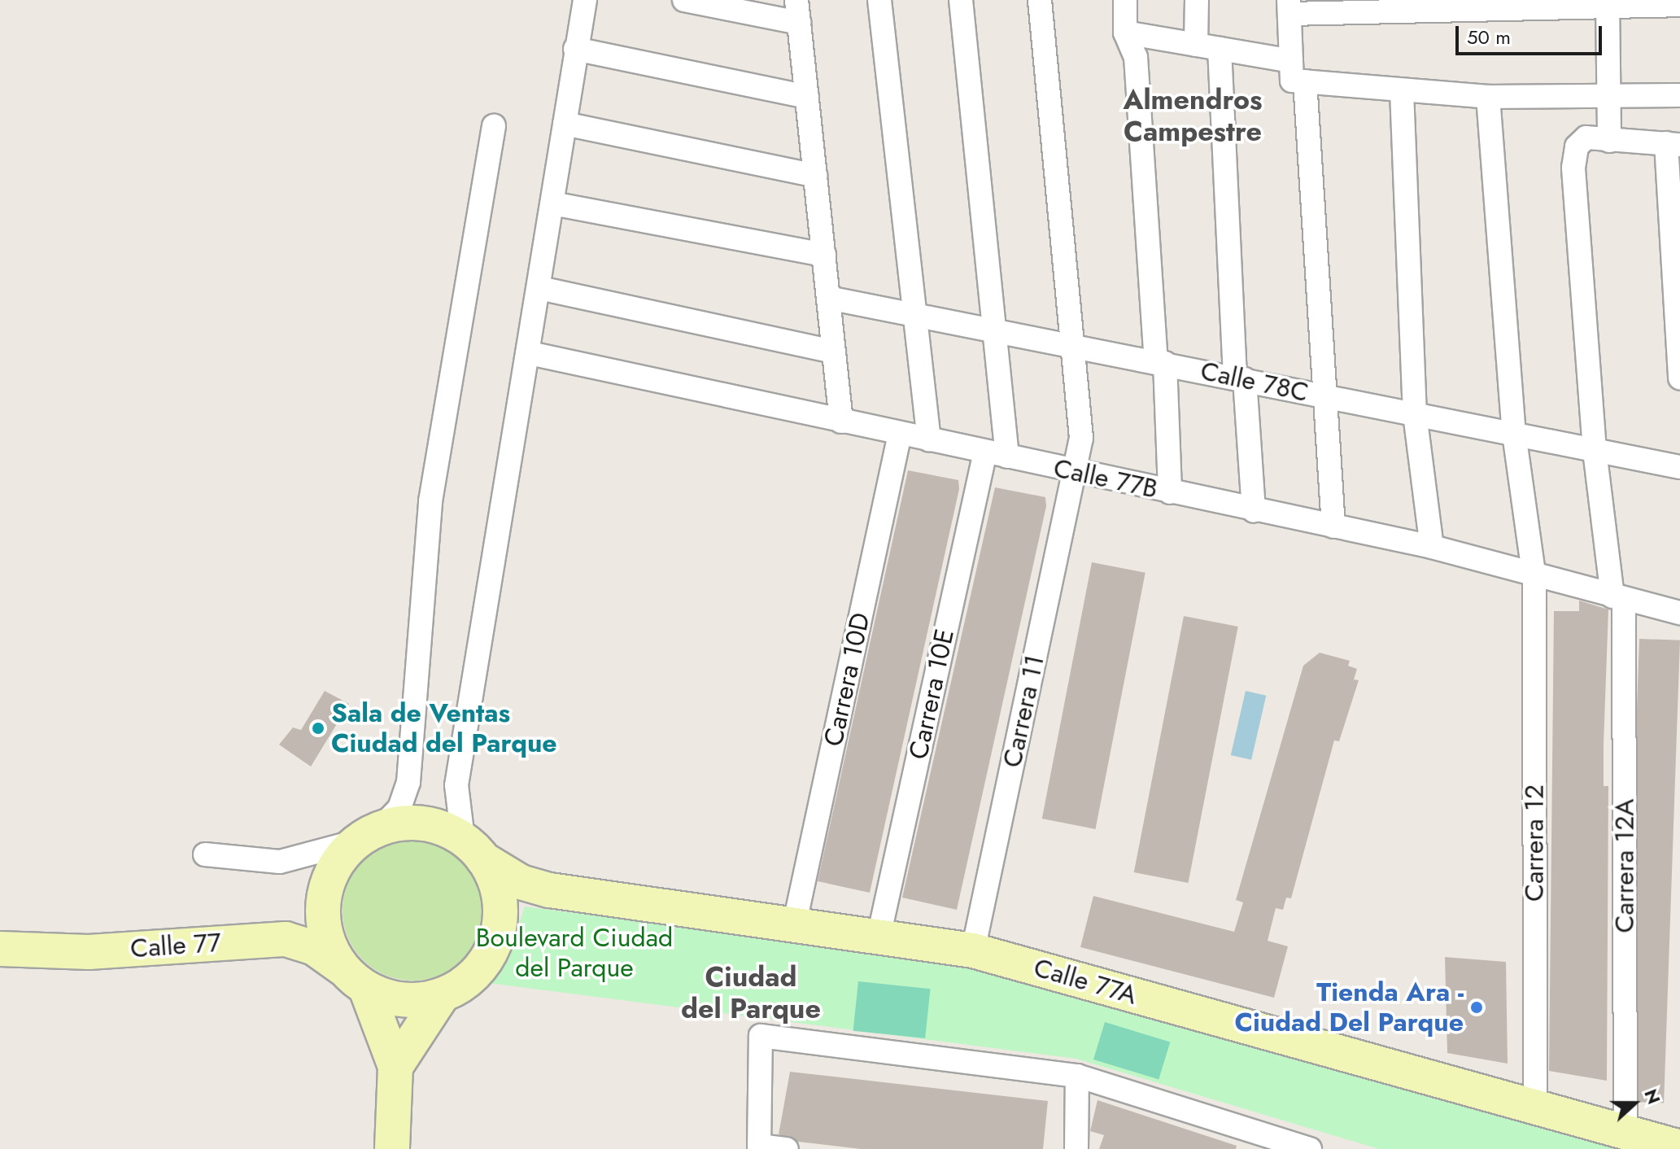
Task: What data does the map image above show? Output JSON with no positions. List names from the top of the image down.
{
  "streets": {
    "street": [
      "Calle 78C",
      "Calle 77B",
      "Carrera 10D",
      "Carrera 10E",
      "Carrera 11",
      "Carrera 12",
      "Carrera 12A",
      "Calle 77",
      "Calle 77A"
    ]
  },
  "crossings": [
    ["Calle 78C", "Carrera 10E"],
    ["Calle 78C", "Carrera 11"],
    ["Calle 78C", "Carrera 12"],
    ["Calle 78C", "Carrera 12A"],
    ["Calle 77B", "Carrera 10D"],
    ["Calle 77B", "Carrera 10E"],
    ["Calle 77B", "Carrera 11"],
    ["Calle 77B", "Carrera 12"],
    ["Calle 77B", "Carrera 12A"],
    ["Carrera 10D", "Calle 77A"],
    ["Carrera 10E", "Calle 77A"],
    ["Carrera 11", "Calle 77A"],
    ["Carrera 12", "Calle 77A"],
    ["Carrera 12A", "Calle 77A"],
    ["Calle 77", "Calle 77A"]
  ],
  "districts": ["Almendros Campestre", "Ciudad del Parque"],
  "parks": ["Boulevard Ciudad del Parque"],
  "places": ["Sala de Ventas Ciudad del Parque", "Tienda Ara - Ciudad Del Parque"],
  "scale_bar": "50 m",
  "north": "right"
}
